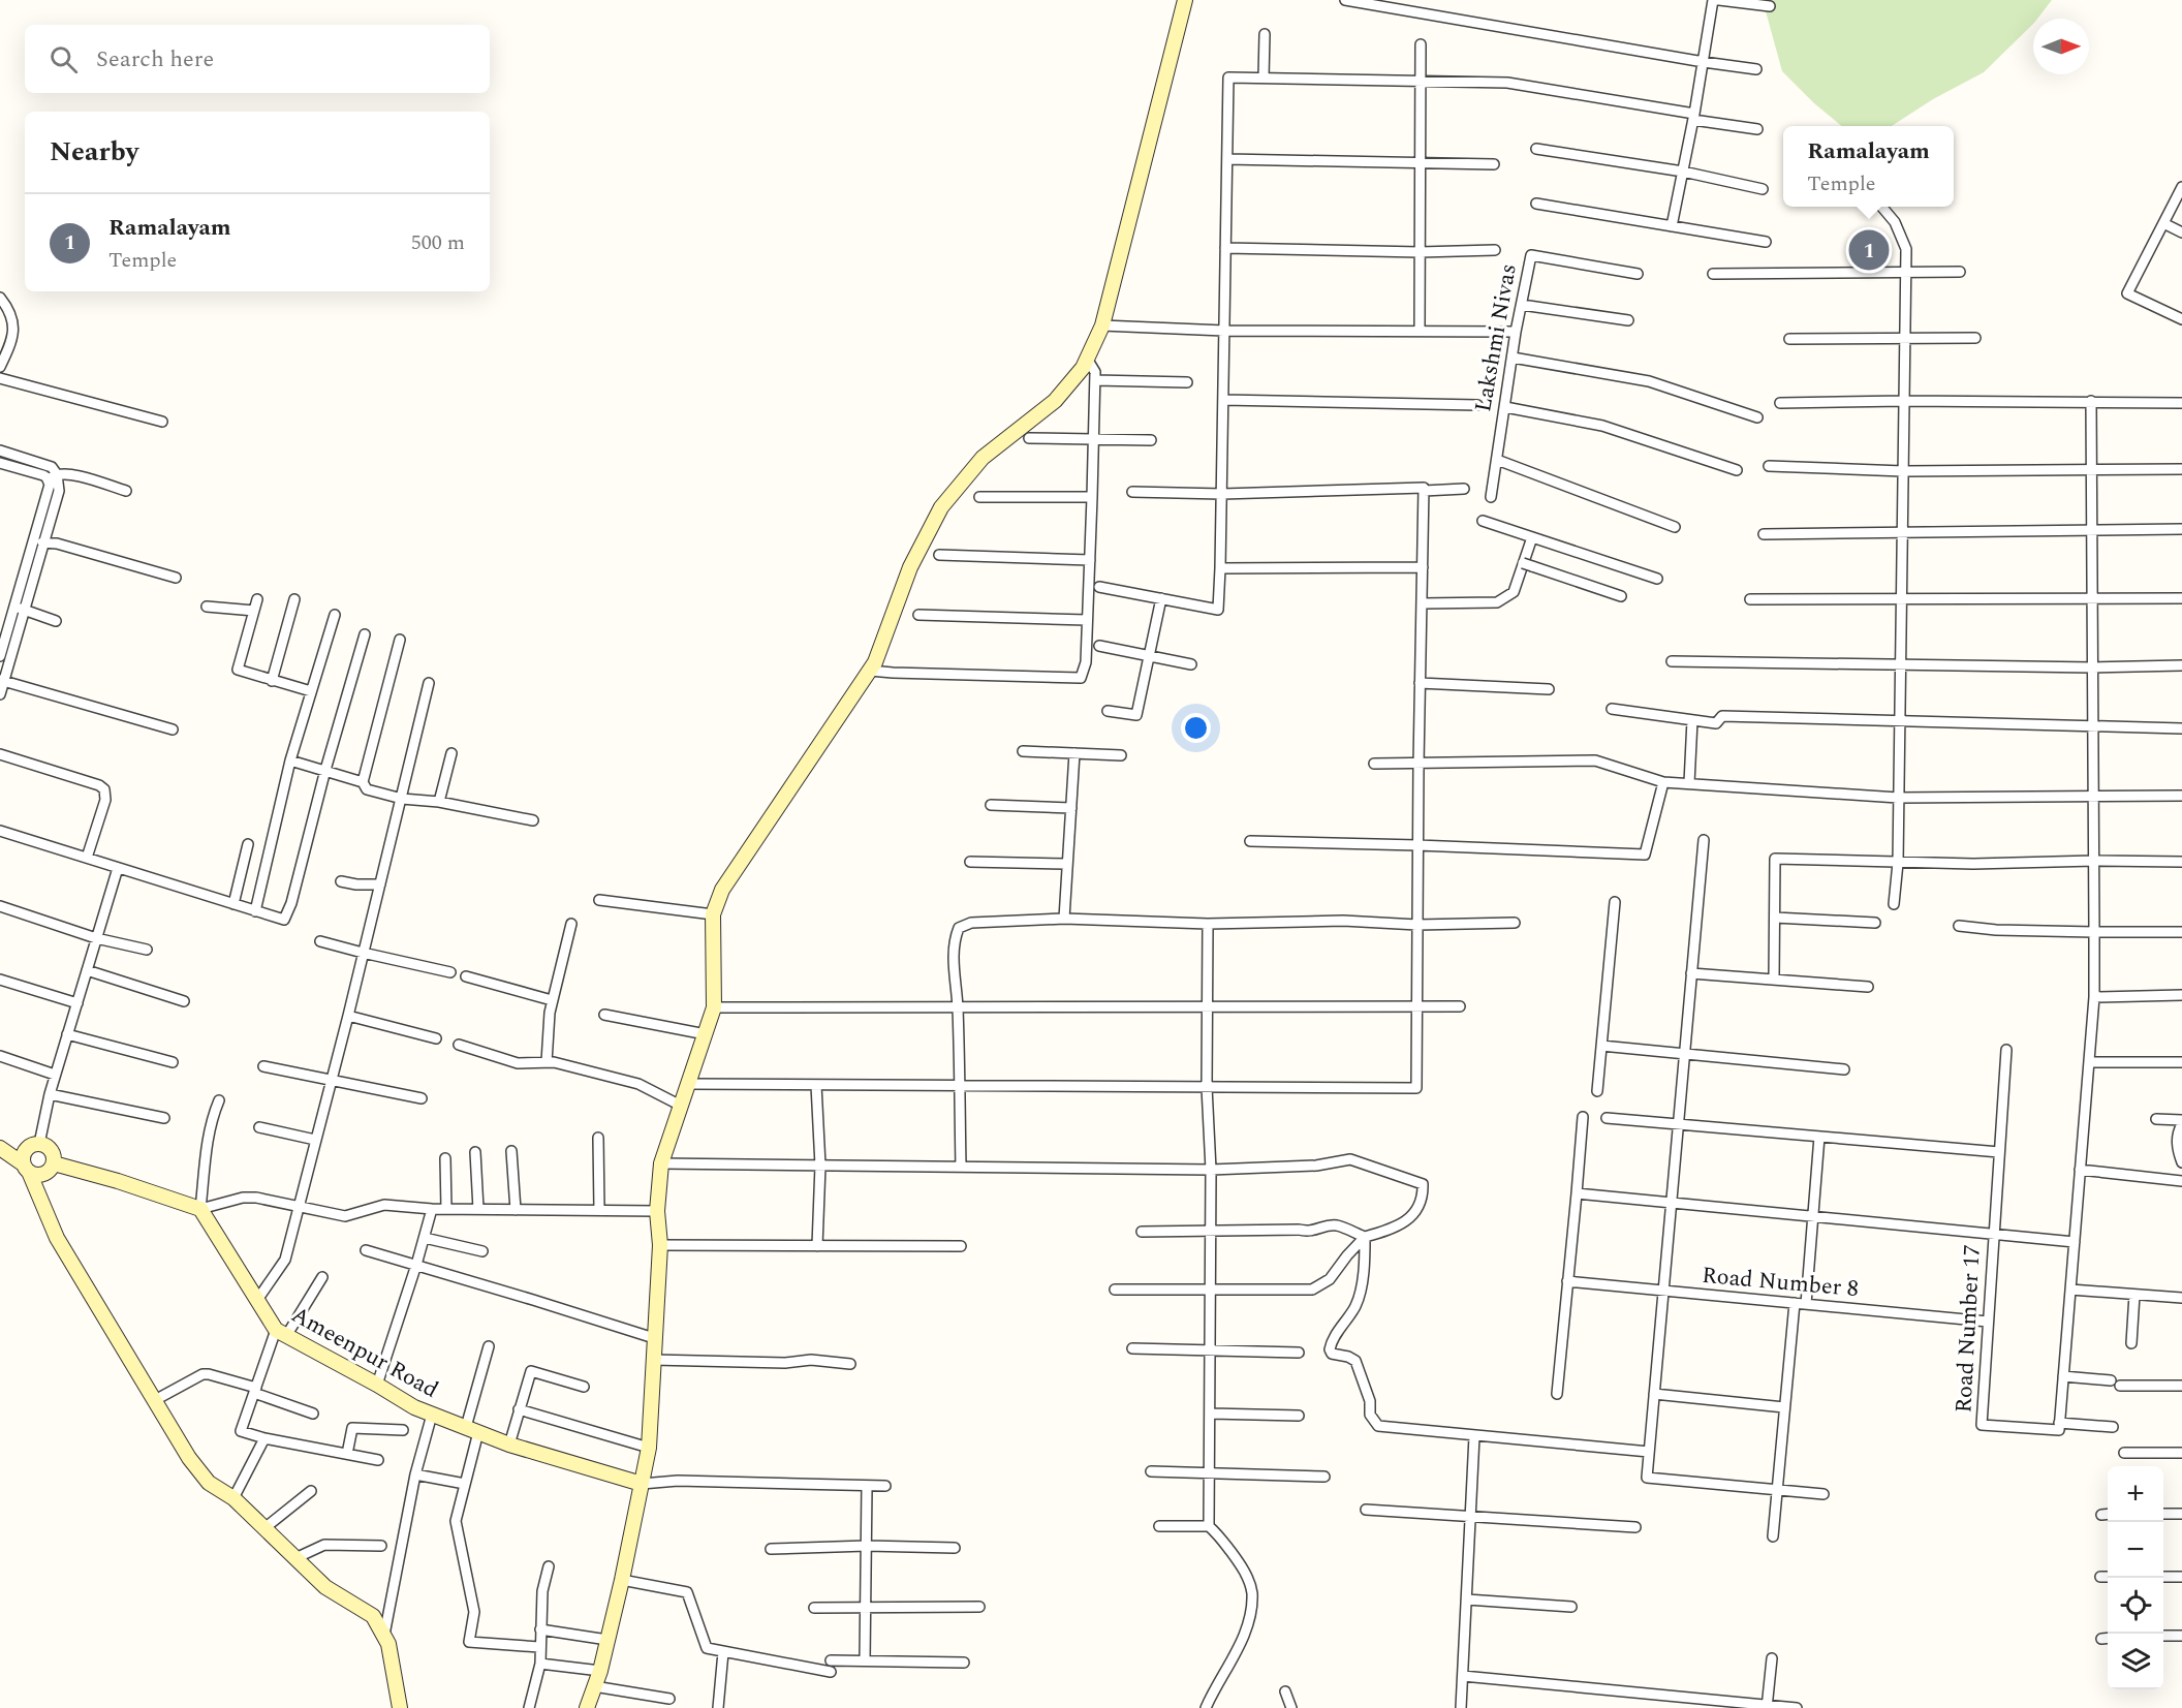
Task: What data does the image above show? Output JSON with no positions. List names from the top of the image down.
{
  "streets": {
    "street": [
      "Lakshmi Nivas",
      "Road Number 8",
      "Road Number 17",
      "Ameenpur Road"
    ]
  },
  "crossings": [
    ["Road Number 8", "Road Number 17"]
  ],
  "north": "right",
  "page": {
    "search": "Search here",
    "heading": "Nearby",
    "popup": ["Ramalayam", "Temple"],
    "list": [
      {
        "mark": "1",
        "name": "Ramalayam",
        "note": "Temple",
        "value": "500 m"
      }
    ],
    "pins": "1",
    "map_buttons": ["+", "−"]
  }
}
